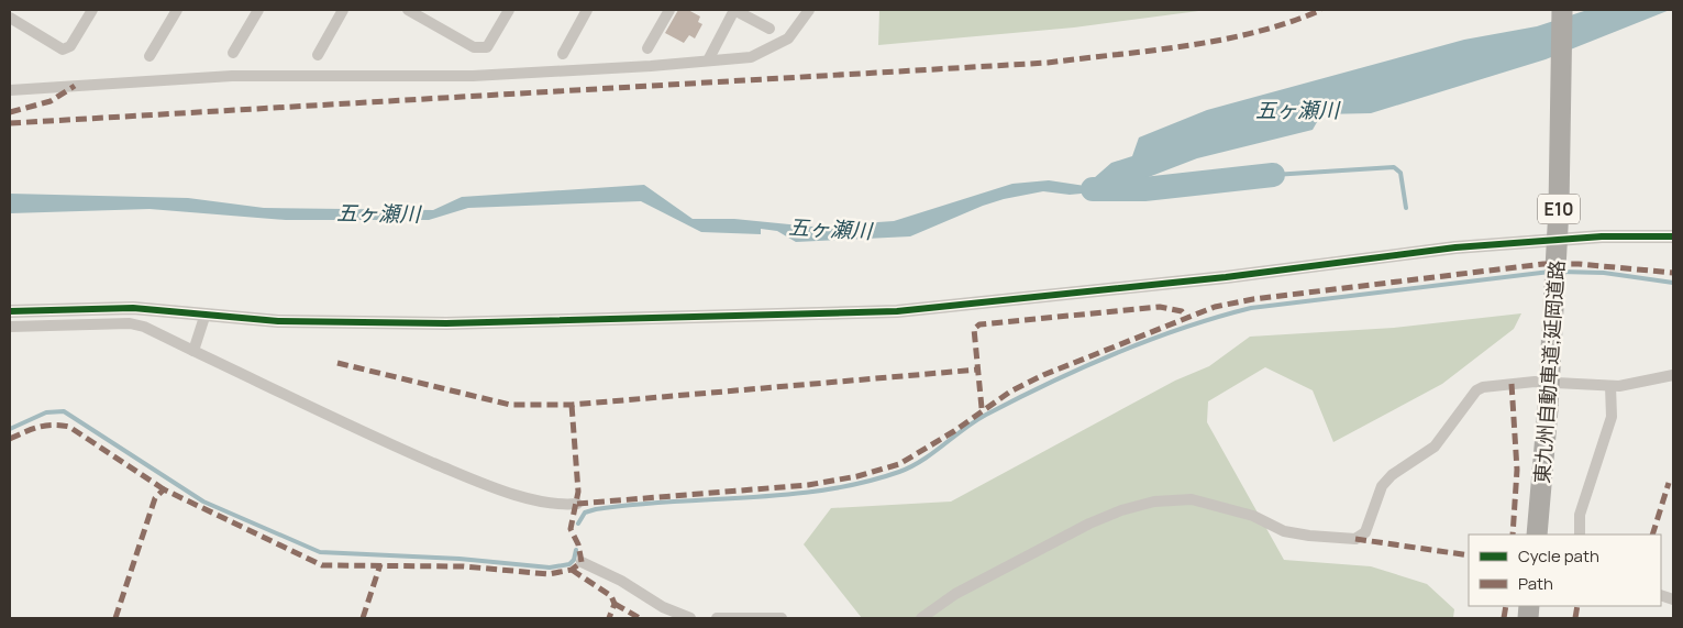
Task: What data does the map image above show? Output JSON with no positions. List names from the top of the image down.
{
  "streets": {
    "highway": ["E10", "東九州自動車道;延岡道路"]
  },
  "water": ["五ヶ瀬川"],
  "legend": ["Cycle path", "Path"]
}
